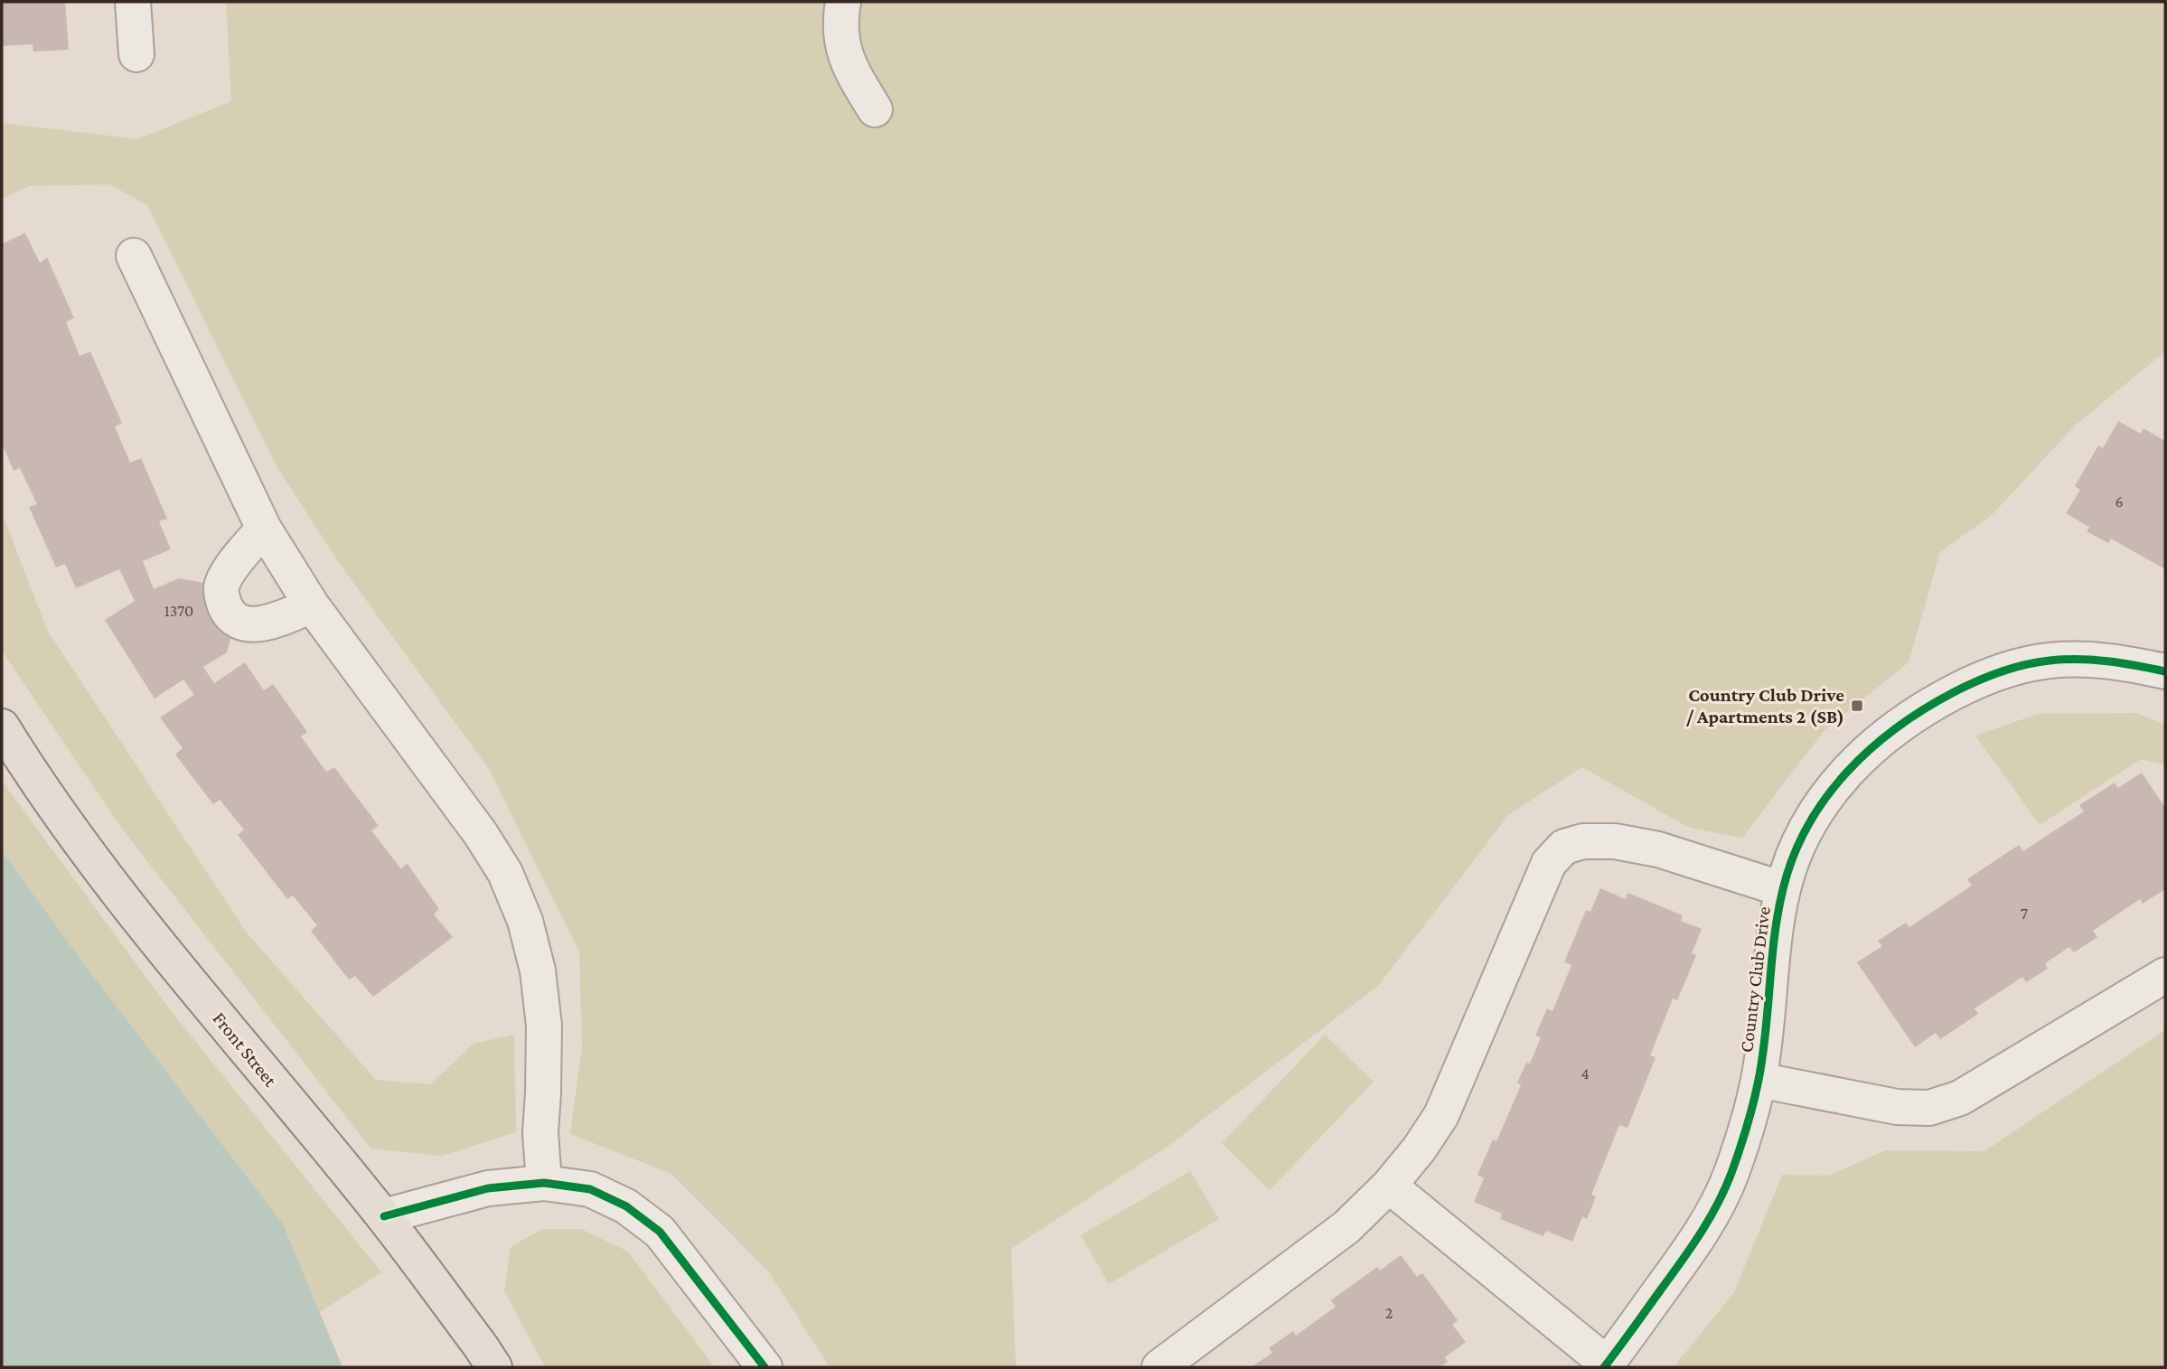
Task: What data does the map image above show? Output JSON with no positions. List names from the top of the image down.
{
  "streets": {
    "main road": ["Front Street"],
    "street": ["Country Club Drive"]
  },
  "places": {
    "transit": ["Country Club Drive / Apartments 2 (SB)"]
  },
  "house_numbers": [
    "6",
    "1370",
    "7",
    "4",
    "2"
  ]
}
